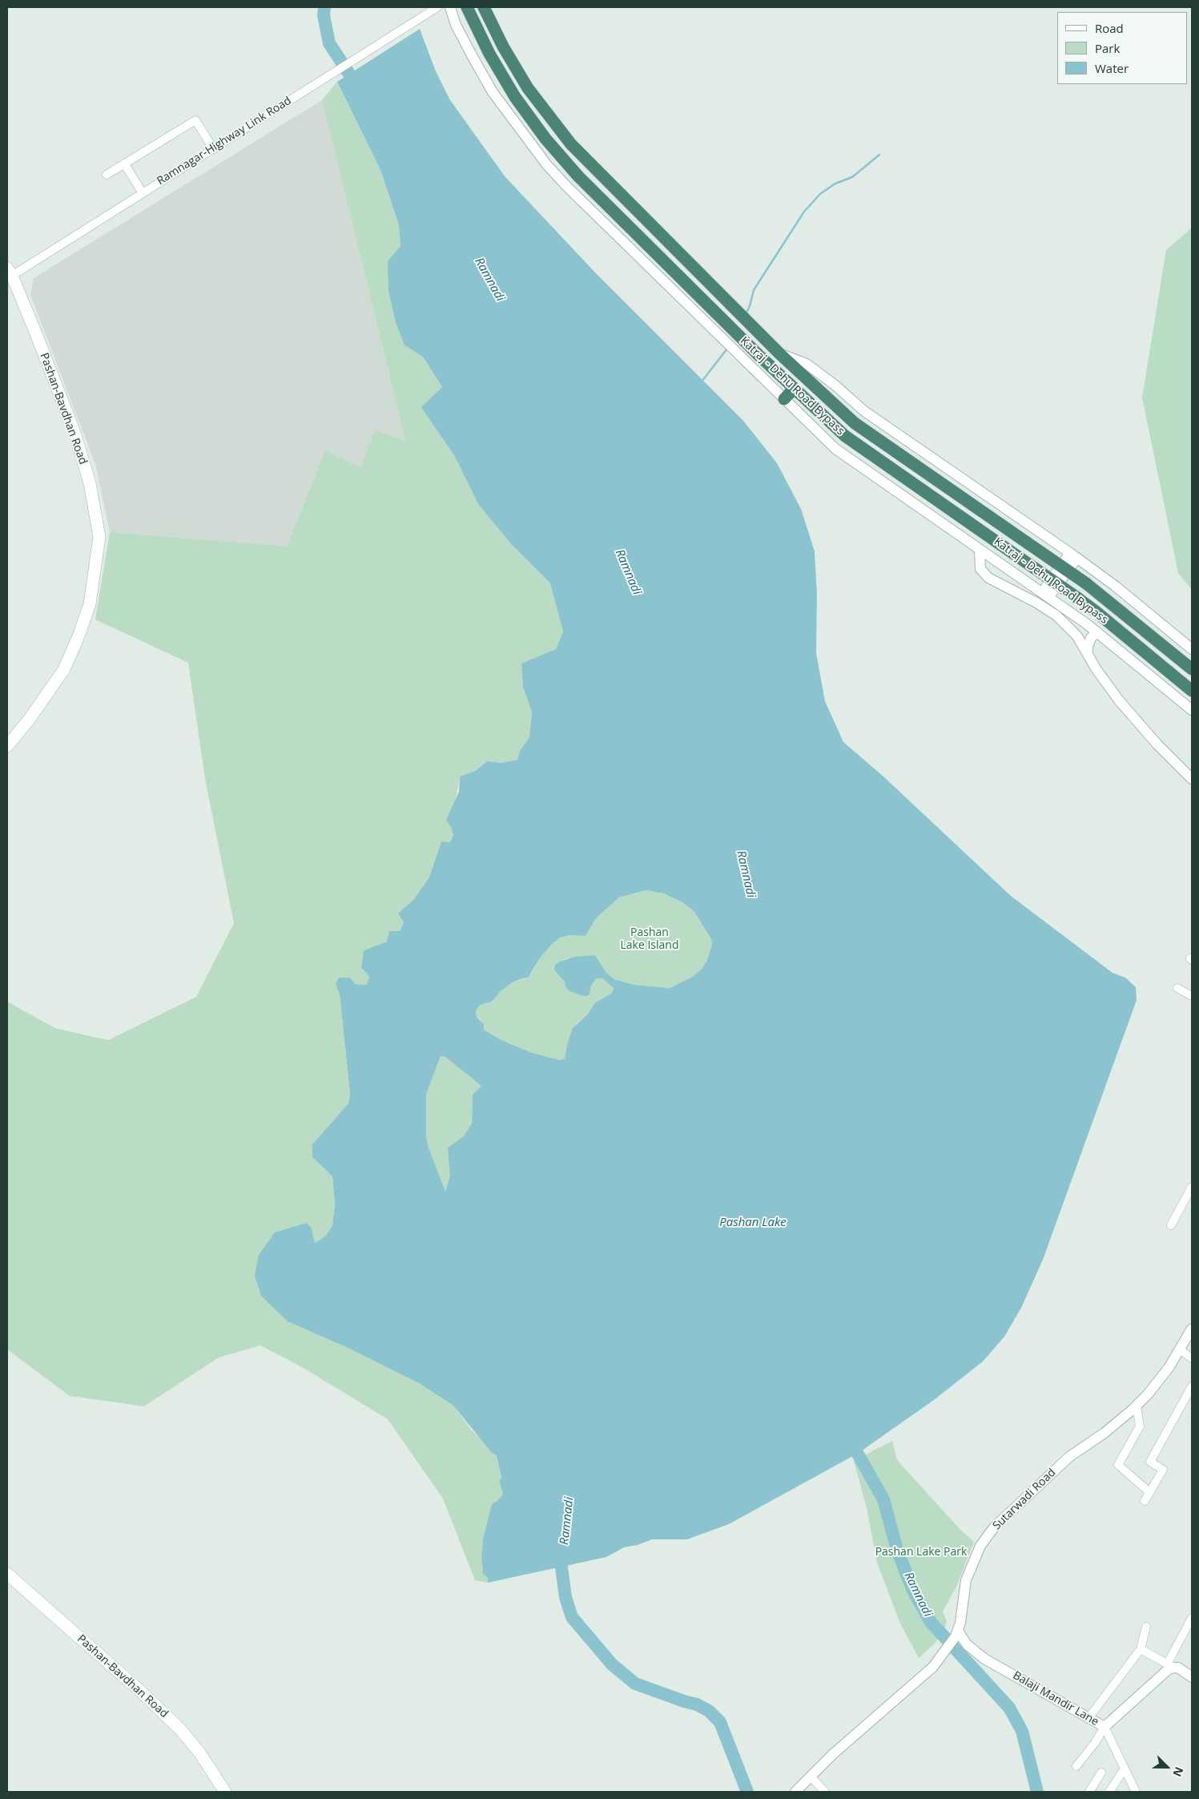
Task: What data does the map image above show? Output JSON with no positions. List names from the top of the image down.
{
  "streets": {
    "highway": ["Katraj - Dehu Road Bypass"],
    "main road": ["Pashan-Bavdhan Road"],
    "street": ["Ramnagar-Highway Link Road", "Sutarwadi Road", "Balaji Mandir Lane"]
  },
  "crossings": [
    ["Ramnagar-Highway Link Road", "Pashan-Bavdhan Road"],
    ["Sutarwadi Road", "Balaji Mandir Lane"]
  ],
  "water": ["Ramnadi", "Pashan Lake"],
  "parks": ["Pashan Lake Island", "Pashan Lake Park"],
  "legend": ["Road", "Park", "Water"],
  "north": "bottom right"
}
